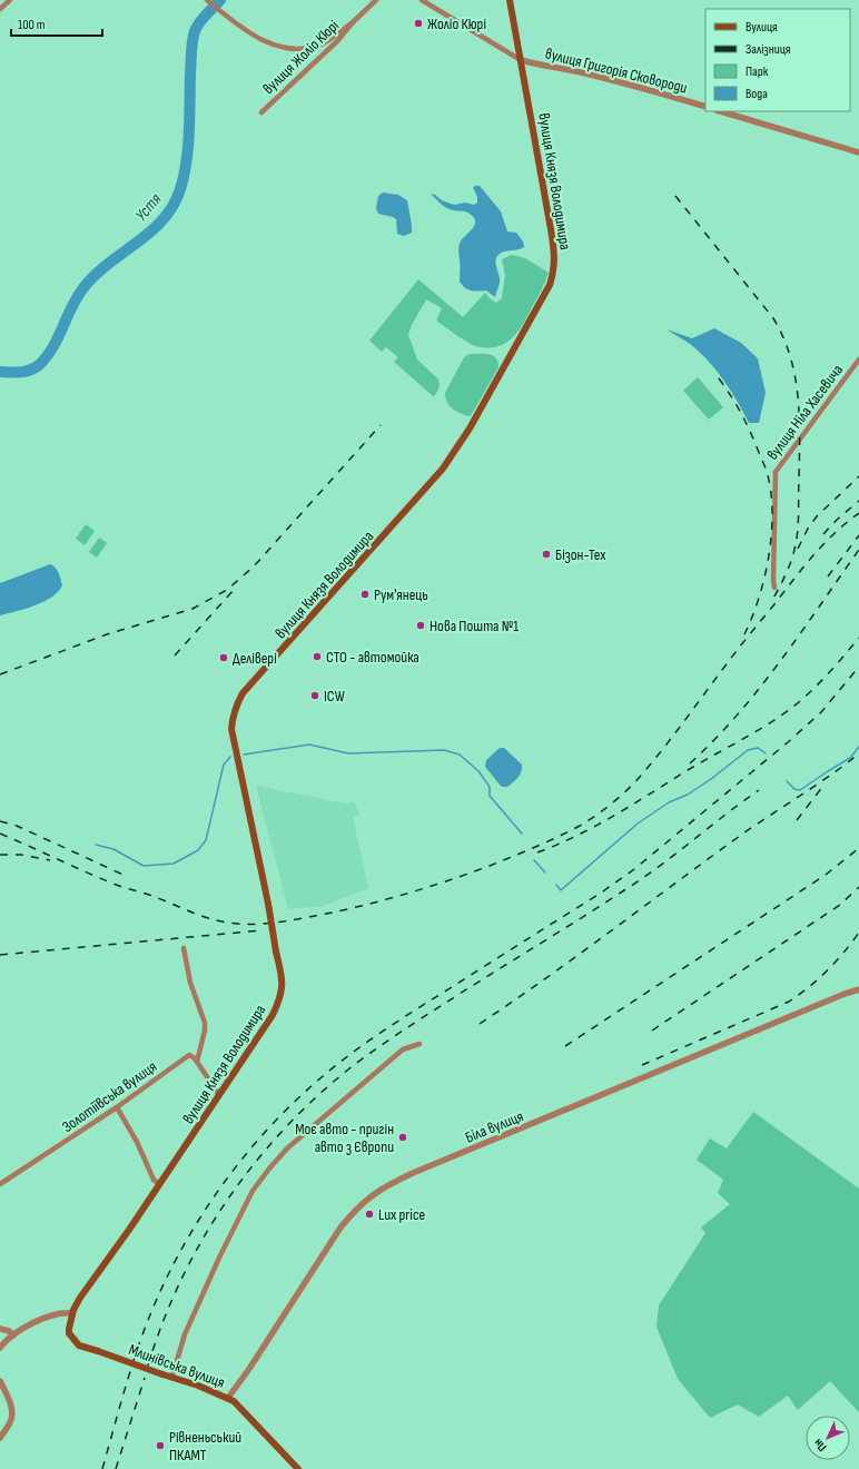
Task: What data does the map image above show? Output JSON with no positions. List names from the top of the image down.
{
  "streets": {
    "main road": ["вулиця Князя Володимира", "Млинівська вулиця"],
    "street": [
      "вулиця Жоліо Кюрі",
      "вулиця Григорія Сковороди",
      "вулиця Ніла Хасевича",
      "Золотіївська вулиця",
      "Біла вулиця"
    ]
  },
  "crossings": [
    ["вулиця Григорія Сковороди", "вулиця Князя Володимира"],
    ["вулиця Князя Володимира", "Млинівська вулиця"],
    ["Біла вулиця", "Млинівська вулиця"]
  ],
  "water": ["Устя"],
  "places": [
    "Жоліо Кюрі",
    "Бізон-Тех",
    "Рум'янець",
    "Нова Пошта №1",
    "СТО - автомойка",
    "Делівері",
    "ICW",
    "Моє авто - пригін авто з Європи",
    "Lux price",
    "Рівненьський ПКАМТ"
  ],
  "legend": [
    "Вулиця",
    "Залізниця",
    "Парк",
    "Вода"
  ],
  "scale_bar": "100 m",
  "north": "bottom left"
}
